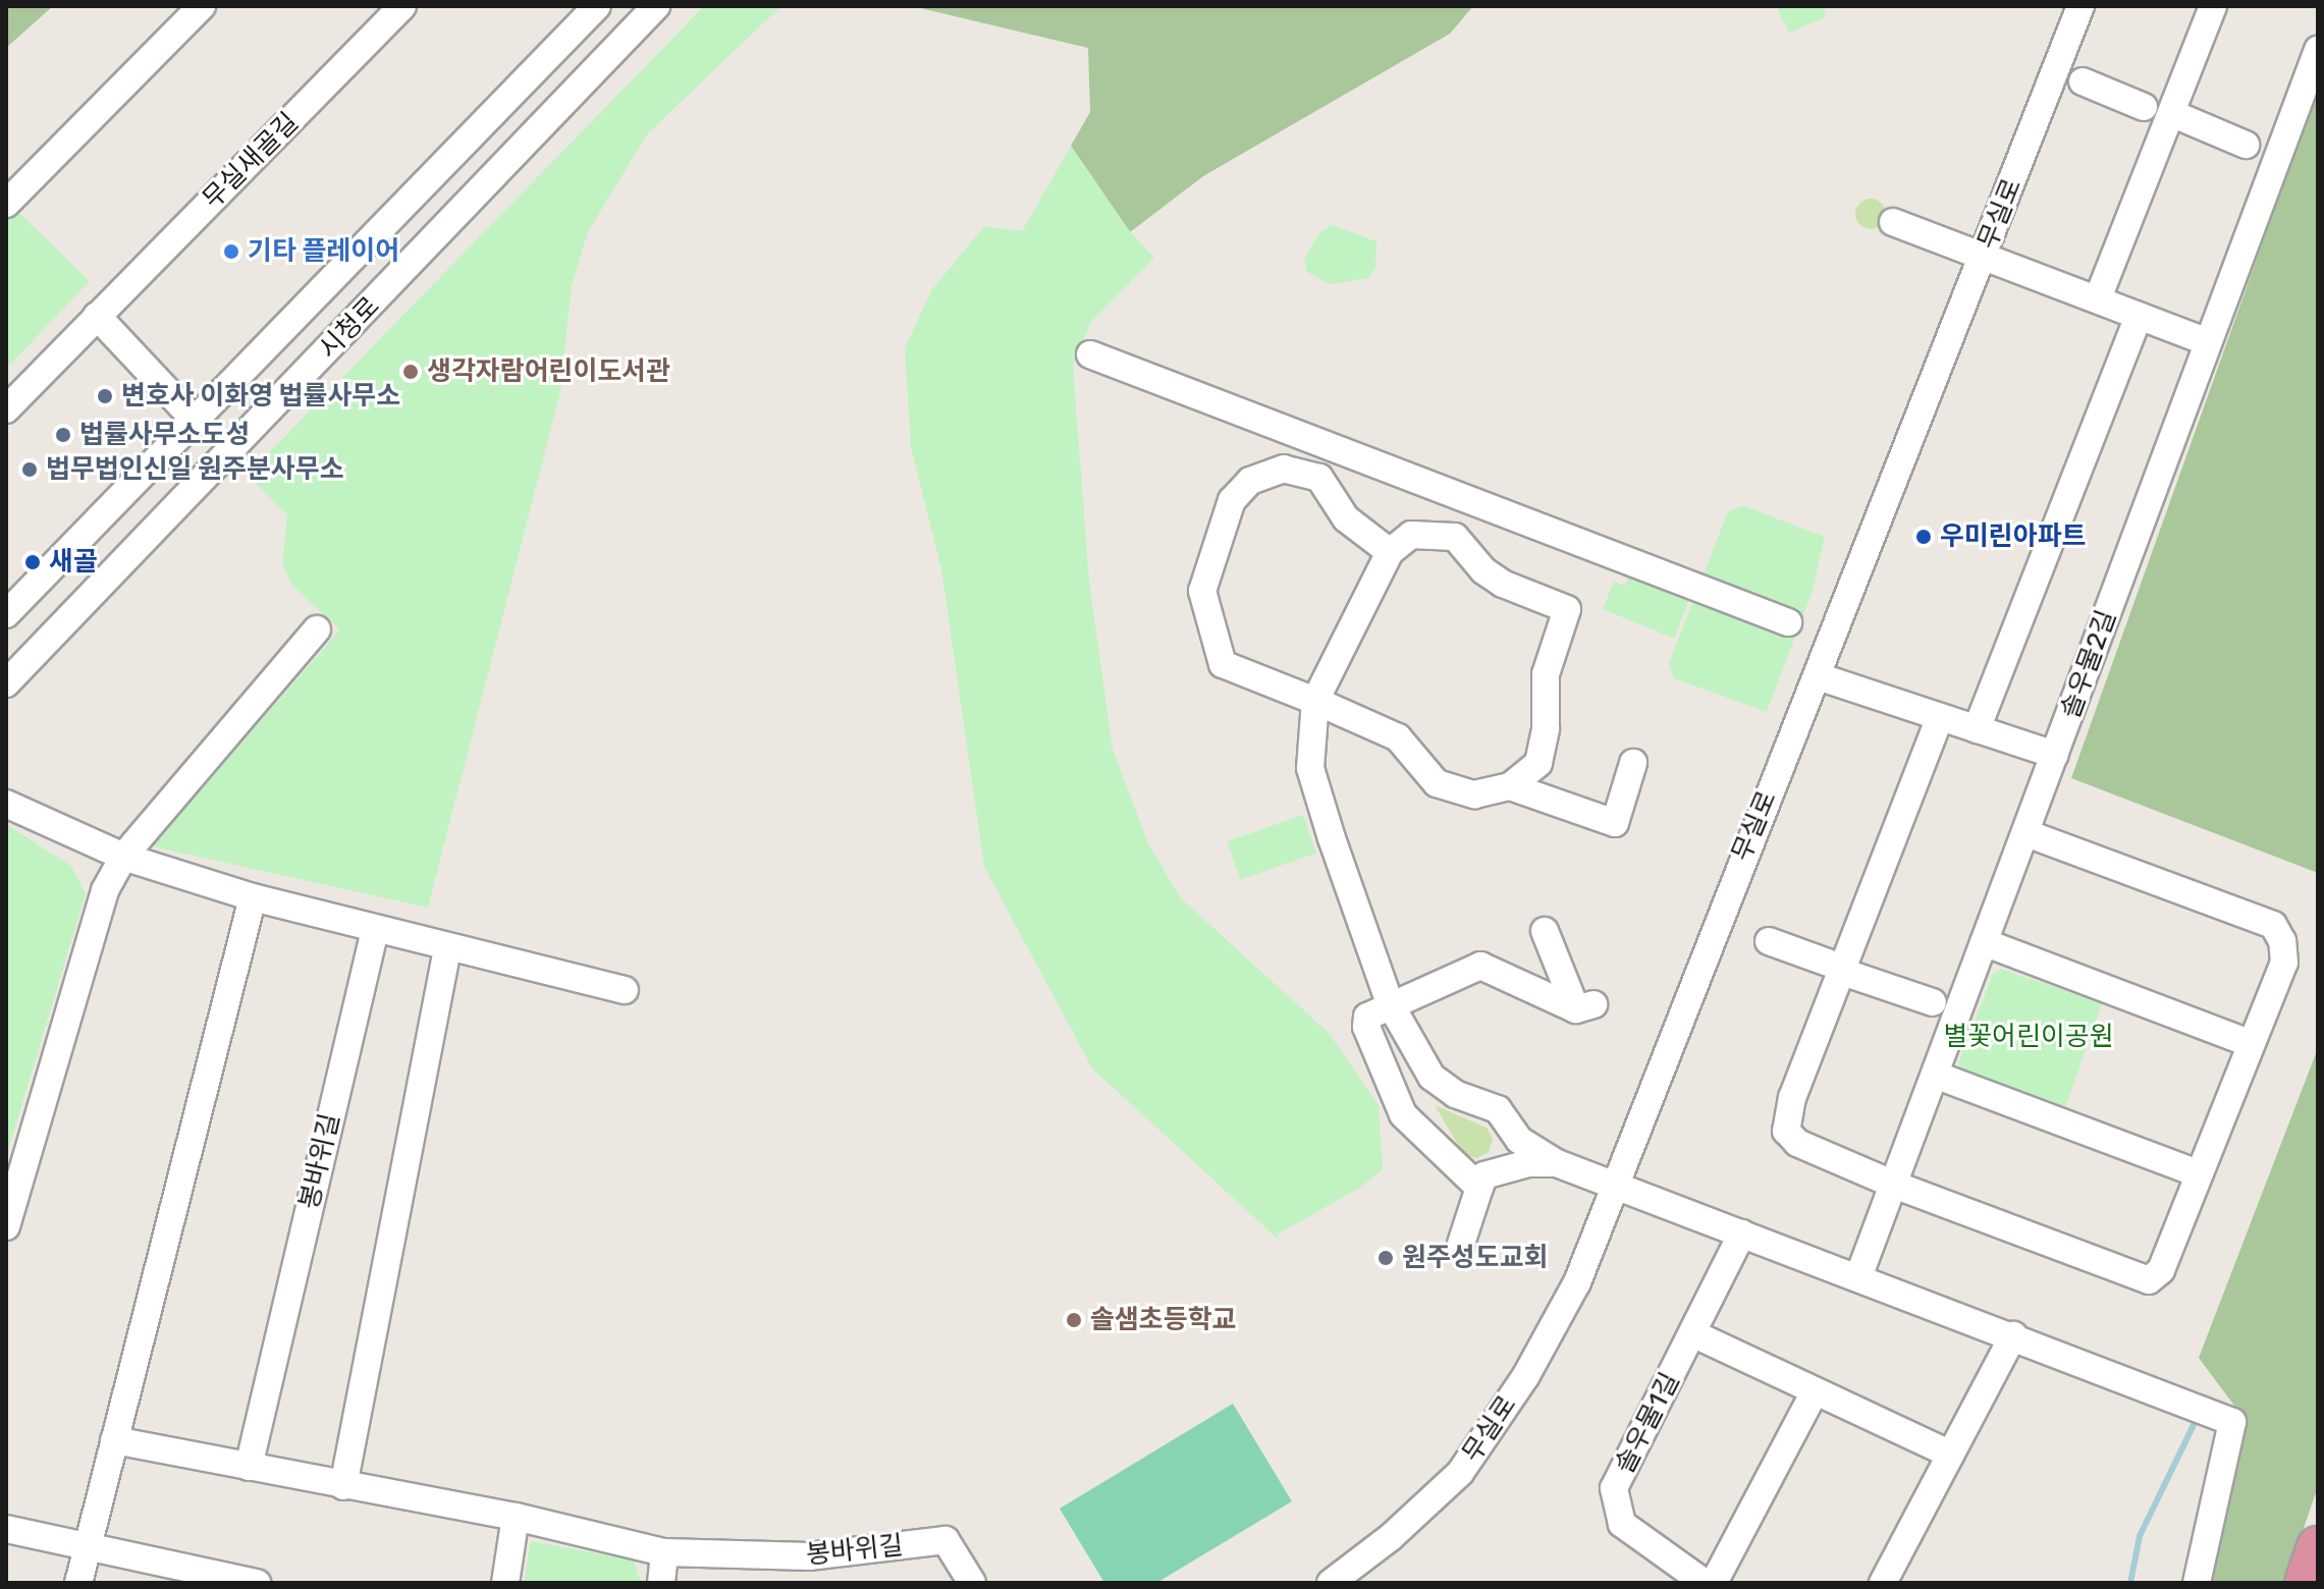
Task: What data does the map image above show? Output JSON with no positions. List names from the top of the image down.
{
  "streets": {
    "street": [
      "무실새골길",
      "무실로",
      "시청로",
      "솔우물2길",
      "봉바위길",
      "솔우물1길"
    ]
  },
  "parks": ["별꽃어린이공원"],
  "places": [
    "기타 플레이어",
    "생각자람어린이도서관",
    "변호사 이화영 법률사무소",
    "법률사무소도성",
    "법무법인신일 원주분사무소",
    "우미린아파트",
    "새골",
    "원주성도교회",
    "솔샘초등학교"
  ]
}
